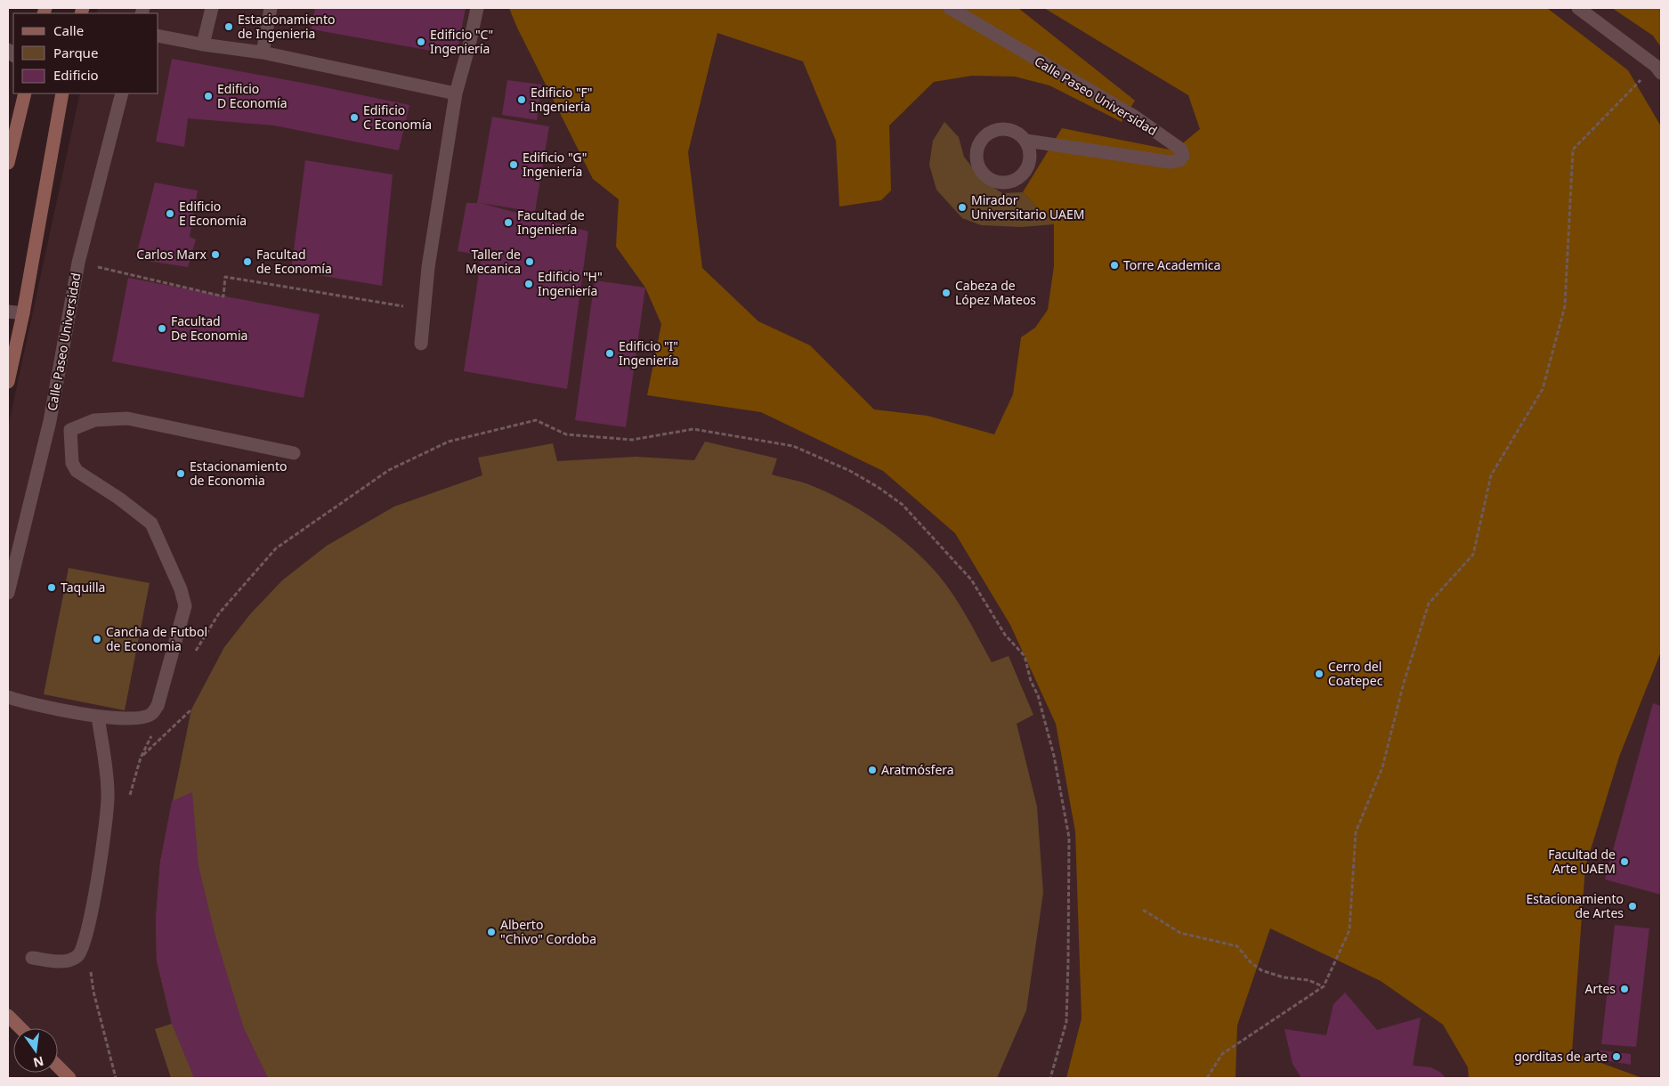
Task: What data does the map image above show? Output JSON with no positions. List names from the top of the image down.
{
  "streets": {
    "street": ["Calle Paseo Universidad"]
  },
  "places": [
    "Estacionamiento de Ingenieria",
    "Edificio \"C\" Ingeniería",
    "Edificio D Economía",
    "Edificio \"F\" Ingeniería",
    "Edificio C Economía",
    "Edificio \"G\" Ingeniería",
    "Mirador Universitario UAEM",
    "Edificio E Economía",
    "Facultad de Ingeniería",
    "Carlos Marx",
    "Facultad de Economía",
    "Taller de Mecanica",
    "Torre Academica",
    "Edificio \"H\" Ingeniería",
    "Cabeza de López Mateos",
    "Facultad De Economia",
    "Edificio \"I\" Ingeniería",
    "Estacionamiento de Economia",
    "Taquilla",
    "Cancha de Futbol de Economia",
    "Cerro del Coatepec",
    "Aratmósfera",
    "Facultad de Arte UAEM",
    "Estacionamiento de Artes",
    "Alberto \"Chivo\" Cordoba",
    "Artes",
    "gorditas de arte"
  ],
  "legend": ["Calle", "Parque", "Edificio"],
  "north": "bottom"
}
